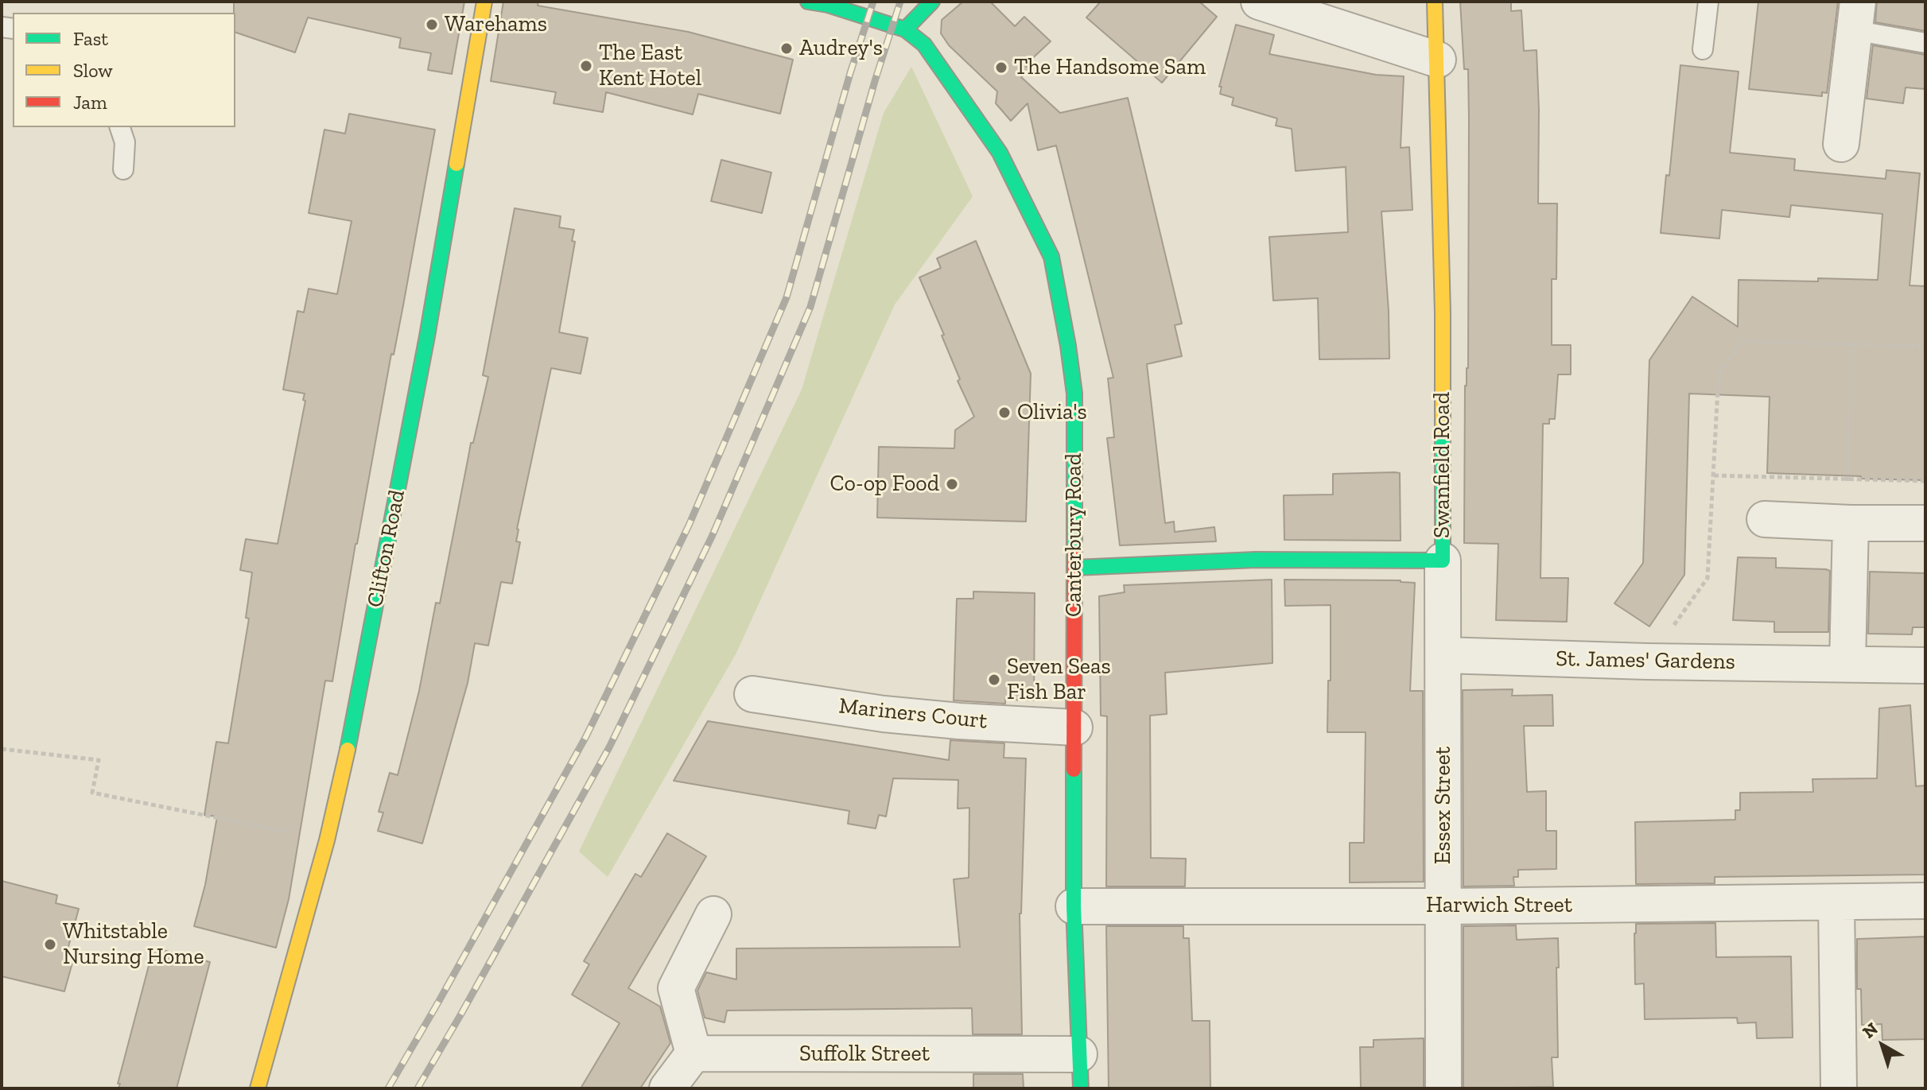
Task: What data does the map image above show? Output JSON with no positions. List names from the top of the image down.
{
  "streets": {
    "street": [
      "Swanfield Road",
      "Canterbury Road",
      "Clifton Road",
      "St. James' Gardens",
      "Mariners Court",
      "Essex Street",
      "Harwich Street",
      "Suffolk Street"
    ]
  },
  "crossings": [
    ["Swanfield Road", "Canterbury Road"],
    ["Swanfield Road", "Essex Street"],
    ["Canterbury Road", "Mariners Court"],
    ["Canterbury Road", "Harwich Street"],
    ["Canterbury Road", "Suffolk Street"],
    ["St. James' Gardens", "Essex Street"],
    ["Essex Street", "Harwich Street"]
  ],
  "places": [
    "Warehams",
    "Audrey's",
    "The East Kent Hotel",
    "The Handsome Sam",
    "Olivia's",
    "Co-op Food",
    "Seven Seas Fish Bar",
    "Whitstable Nursing Home"
  ],
  "legend": ["Fast", "Slow", "Jam"],
  "north": "top left"
}
